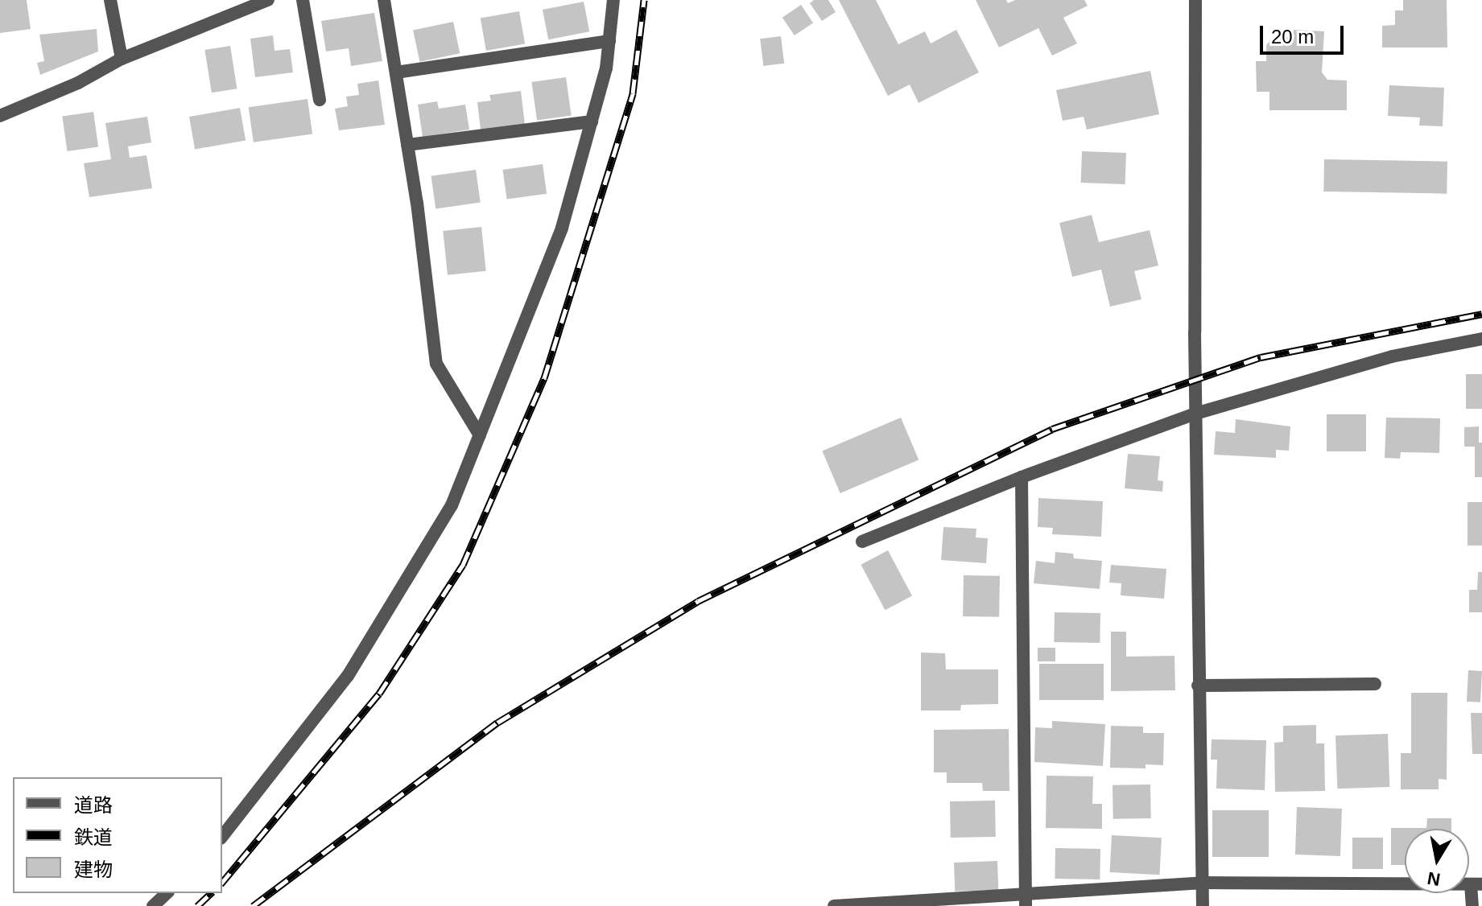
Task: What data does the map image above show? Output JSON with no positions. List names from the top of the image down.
{
  "legend": ["道路", "鉄道", "建物"],
  "scale_bar": "20 m",
  "north": "bottom"
}
